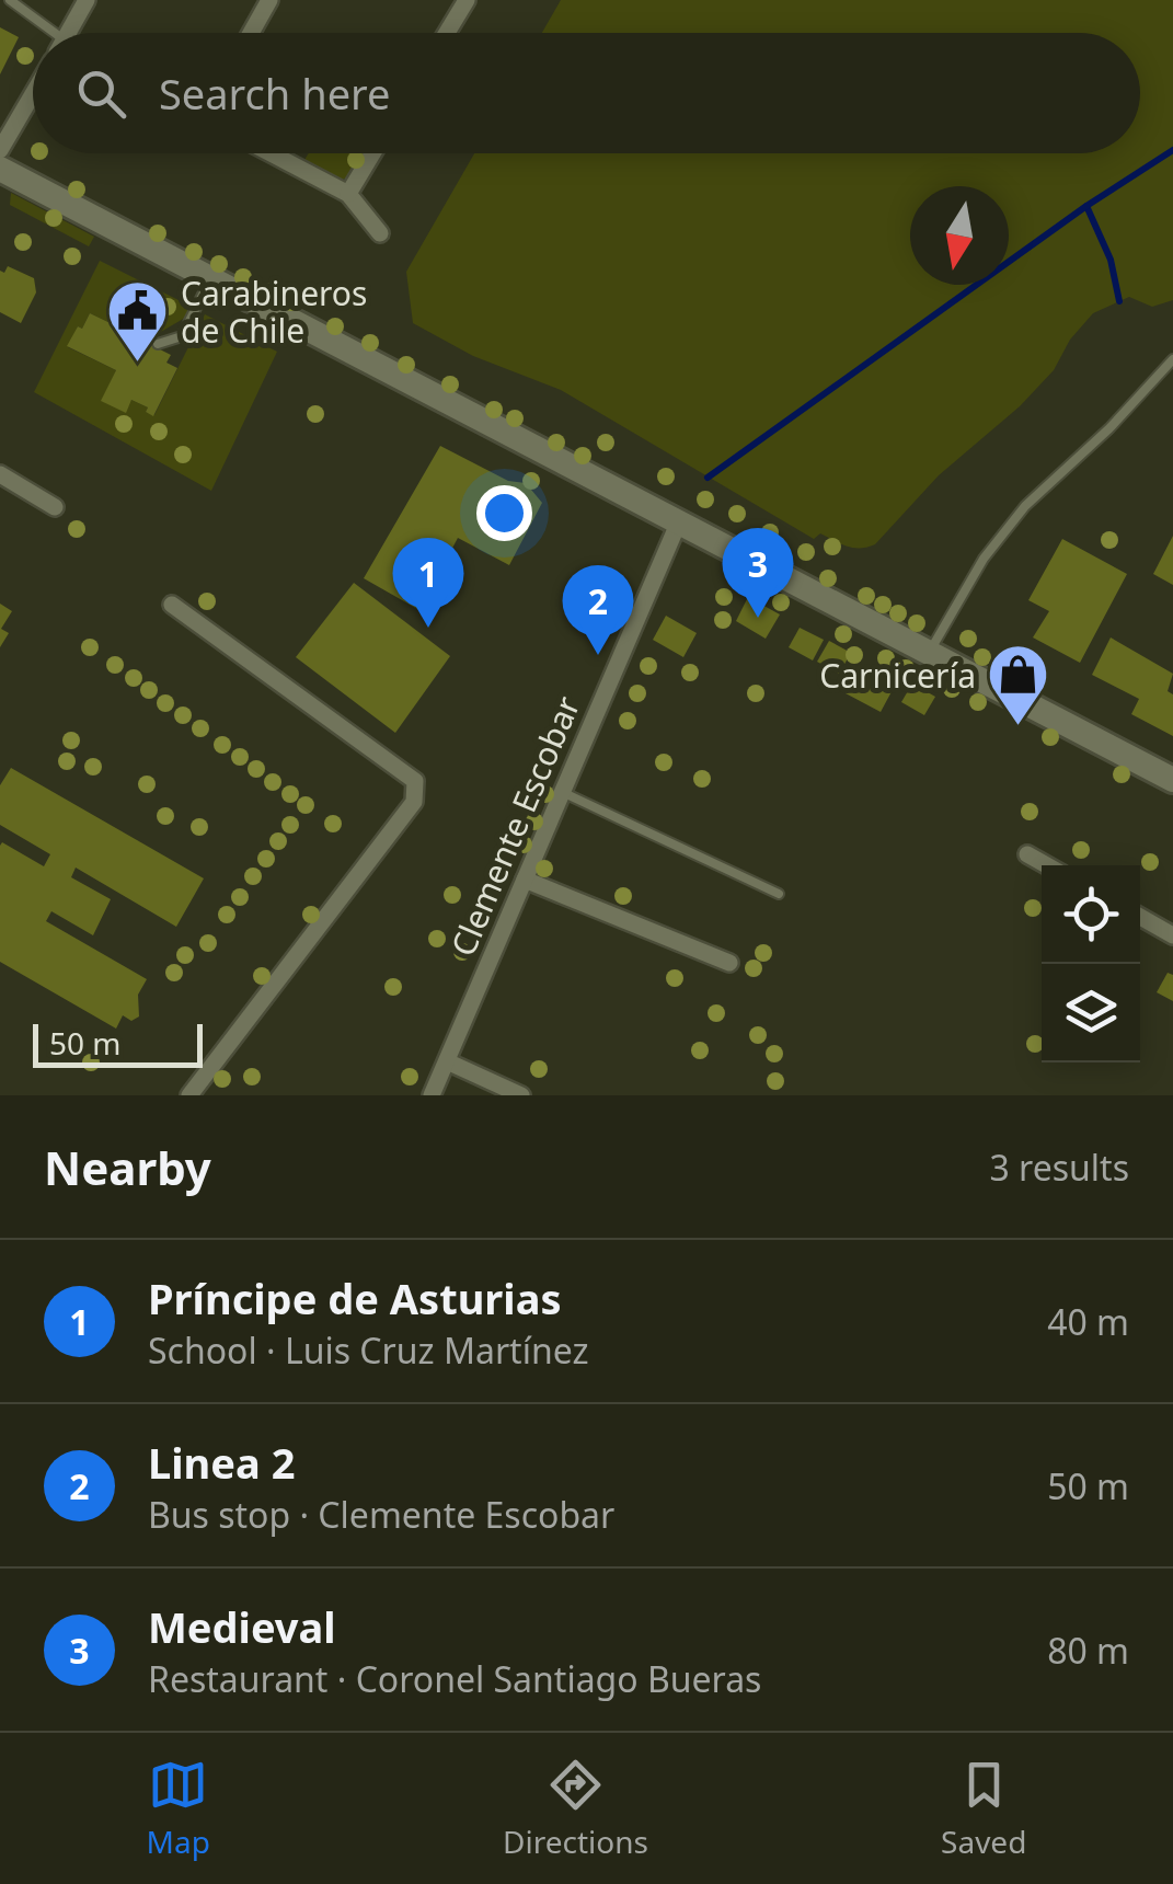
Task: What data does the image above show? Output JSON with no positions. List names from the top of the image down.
{
  "streets": {
    "street": ["Clemente Escobar"]
  },
  "places": {
    "public building": ["Carabineros de Chile"],
    "shop": ["Carnicería"]
  },
  "scale_bar": "50 m",
  "north": "bottom",
  "page": {
    "search": "Search here",
    "pins": ["3", "1", "2"],
    "scale": "50 m",
    "heading": ["Nearby", "3 results"],
    "list": [
      {
        "mark": "1",
        "name": "Príncipe de Asturias",
        "note": "School · Luis Cruz Martínez",
        "value": "40 m"
      },
      {
        "mark": "2",
        "name": "Linea 2",
        "note": "Bus stop · Clemente Escobar",
        "value": "50 m"
      },
      {
        "mark": "3",
        "name": "Medieval",
        "note": "Restaurant · Coronel Santiago Bueras",
        "value": "80 m"
      }
    ],
    "nav": ["Map", "Directions", "Saved"]
  }
}
